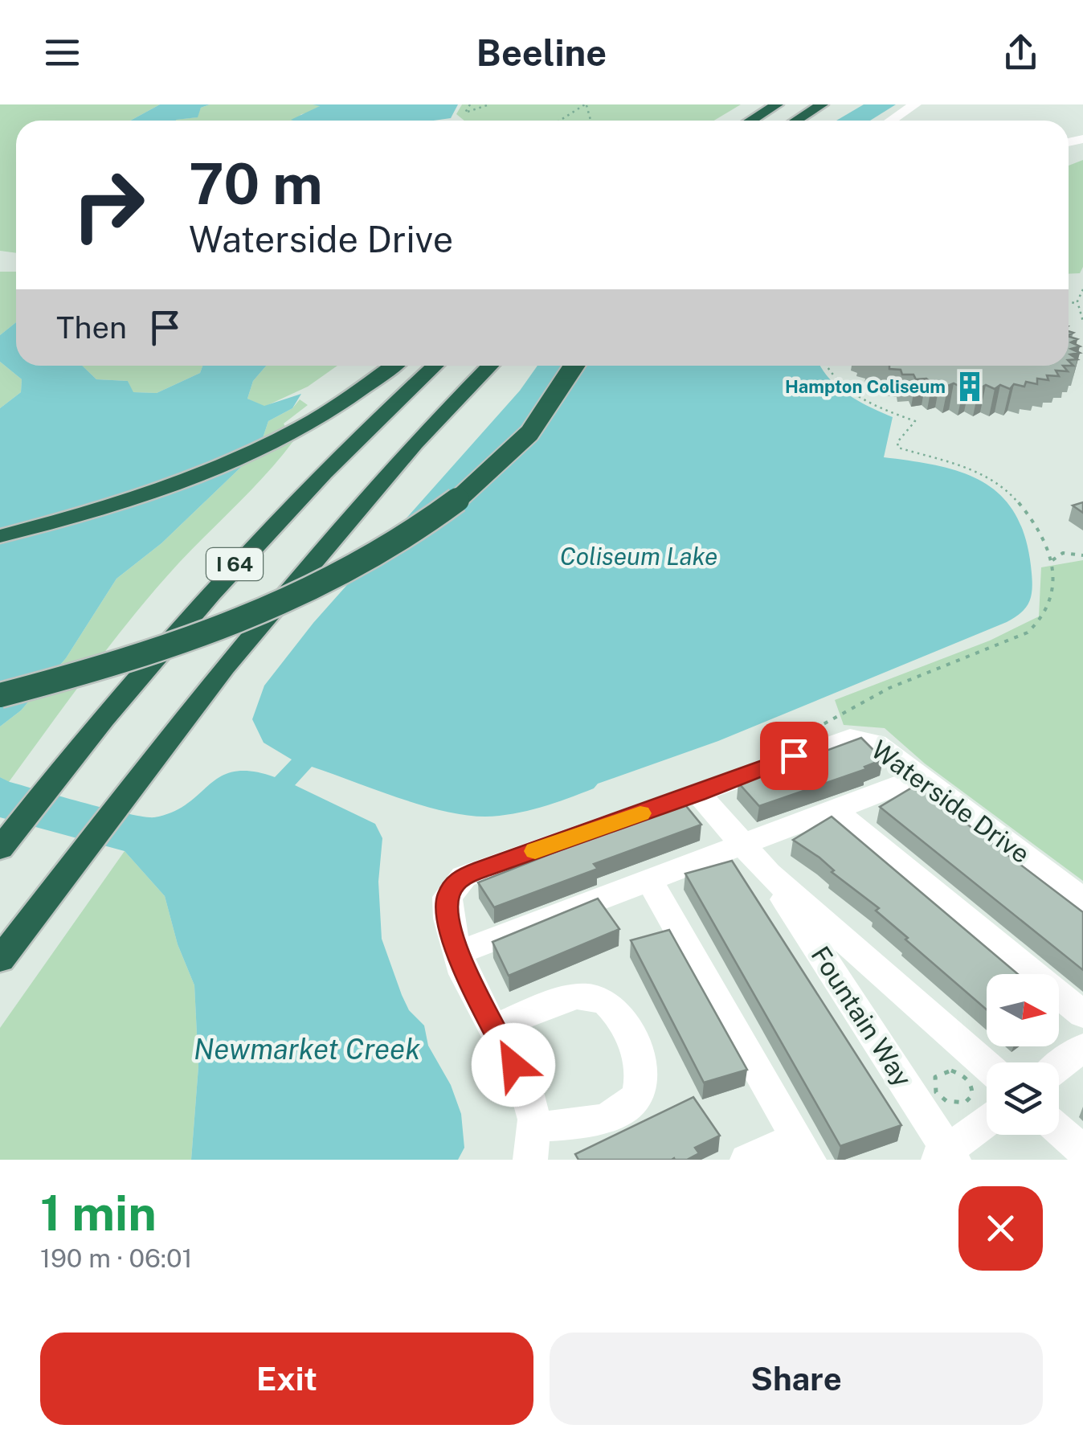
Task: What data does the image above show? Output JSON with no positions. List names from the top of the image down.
{
  "streets": {
    "highway": ["I 64"],
    "street": ["Waterside Drive", "Fountain Way"]
  },
  "crossings": [
    ["Waterside Drive", "Fountain Way"]
  ],
  "water": ["Coliseum Lake", "Newmarket Creek"],
  "places": {
    "building": ["Hampton Coliseum"]
  },
  "north": "right",
  "page": {
    "header": "Beeline",
    "turn": ["70 m", "Waterside Drive"],
    "then": "Then",
    "heading": ["1 min", "190 m · 06:01"],
    "buttons": ["Exit", "Share"]
  }
}
